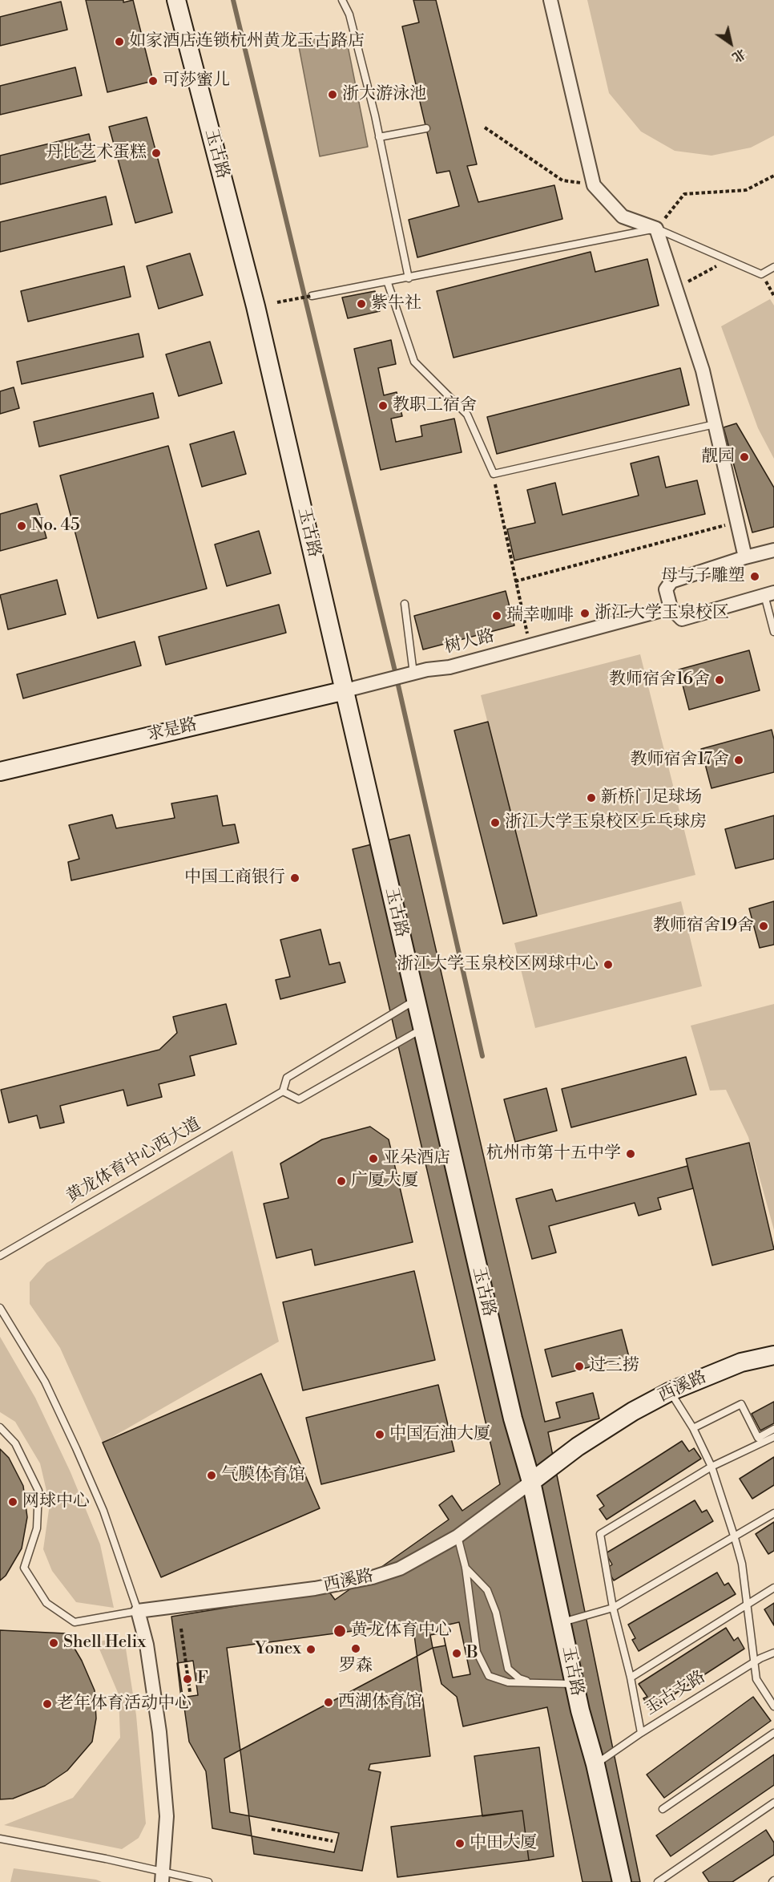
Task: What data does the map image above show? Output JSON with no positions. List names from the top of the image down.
{
  "streets": {
    "main road": ["玉古路", "求是路", "西溪路"],
    "street": ["树人路"],
    "lane": ["黄龙体育中心西大道", "玉古支路"]
  },
  "crossings": [
    ["玉古路", "求是路"],
    ["玉古路", "黄龙体育中心西大道"],
    ["玉古路", "西溪路"],
    ["玉古路", "玉古支路"]
  ],
  "places": [
    "如家酒店连锁杭州黄龙玉古路店",
    "可莎蜜儿",
    "浙大游泳池",
    "丹比艺术蛋糕",
    "紫牛社",
    "教职工宿舍",
    "靓园",
    "No. 45",
    "母与子雕塑",
    "浙江大学玉泉校区",
    "瑞幸咖啡",
    "教师宿舍16舍",
    "教师宿舍17舍",
    "新桥门足球场",
    "浙江大学玉泉校区乒乓球房",
    "中国工商银行",
    "教师宿舍19舍",
    "浙江大学玉泉校区网球中心",
    "杭州市第十五中学",
    "亚朵酒店",
    "广厦大厦",
    "过三捞",
    "中国石油大厦",
    "气膜体育馆",
    "网球中心",
    "黄龙体育中心",
    "Shell Helix",
    "罗森",
    "Yonex",
    "B",
    "F",
    "西湖体育馆",
    "老年体育活动中心",
    "中田大厦"
  ],
  "north": "bottom right"
}
